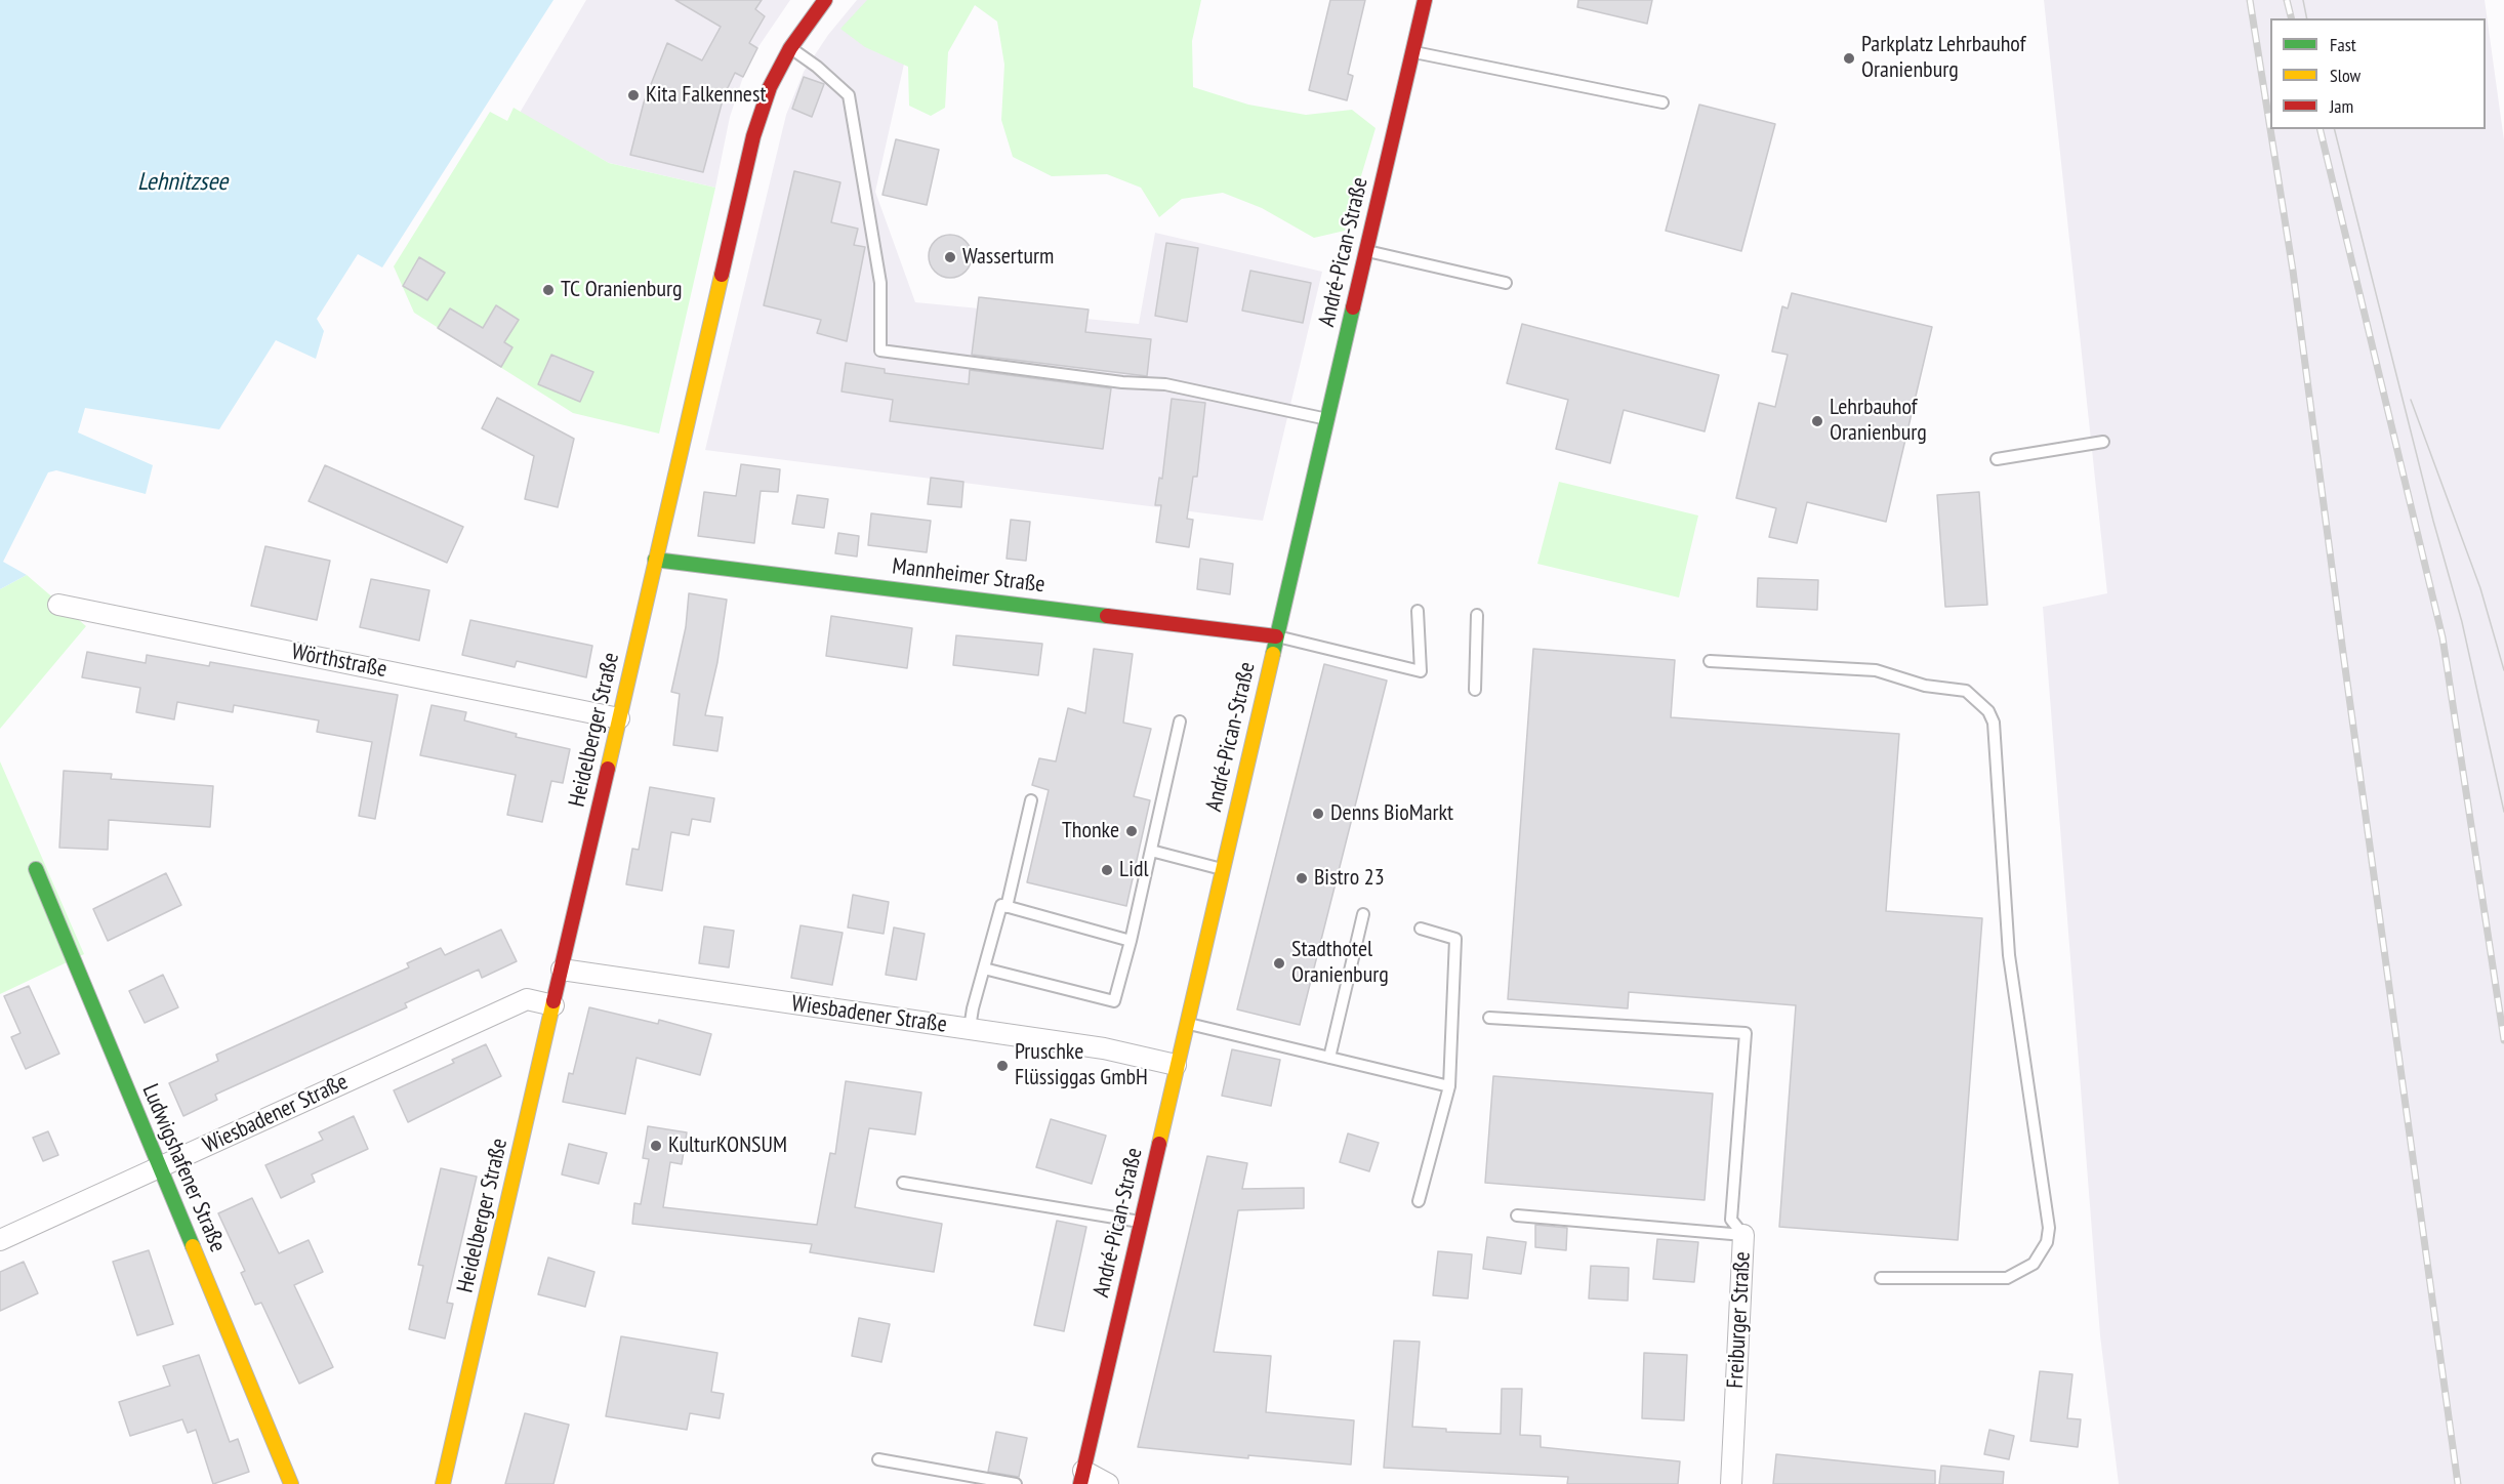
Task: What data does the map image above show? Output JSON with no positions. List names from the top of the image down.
{
  "streets": {
    "street": [
      "André-Pican-Straße",
      "Mannheimer Straße",
      "Wörthstraße",
      "Heidelberger Straße",
      "Wiesbadener Straße",
      "Ludwigshafener Straße",
      "Freiburger Straße"
    ]
  },
  "crossings": [
    ["André-Pican-Straße", "Mannheimer Straße"],
    ["André-Pican-Straße", "Wiesbadener Straße"],
    ["Mannheimer Straße", "Heidelberger Straße"],
    ["Wörthstraße", "Heidelberger Straße"],
    ["Heidelberger Straße", "Wiesbadener Straße"],
    ["Wiesbadener Straße", "Ludwigshafener Straße"]
  ],
  "water": ["Lehnitzsee"],
  "places": [
    "Parkplatz Lehrbauhof Oranienburg",
    "Kita Falkennest",
    "Wasserturm",
    "TC Oranienburg",
    "Lehrbauhof Oranienburg",
    "Denns BioMarkt",
    "Thonke",
    "Lidl",
    "Bistro 23",
    "Stadthotel Oranienburg",
    "Pruschke Flüssiggas GmbH",
    "KulturKONSUM"
  ],
  "legend": ["Fast", "Slow", "Jam"]
}
